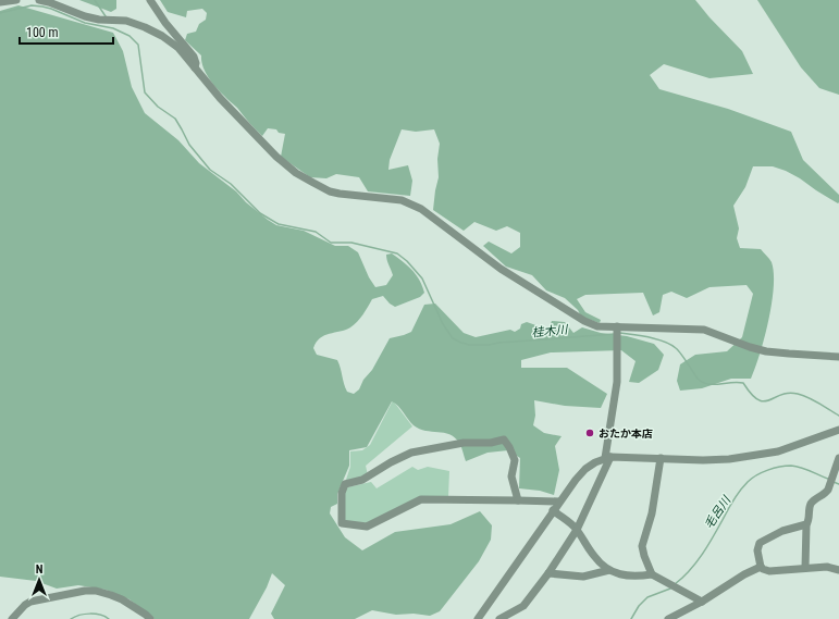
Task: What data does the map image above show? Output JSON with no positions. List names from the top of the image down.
{
  "water": ["桂木川", "毛呂川"],
  "places": ["おたか本店"],
  "scale_bar": "100 m",
  "north": "top"
}
